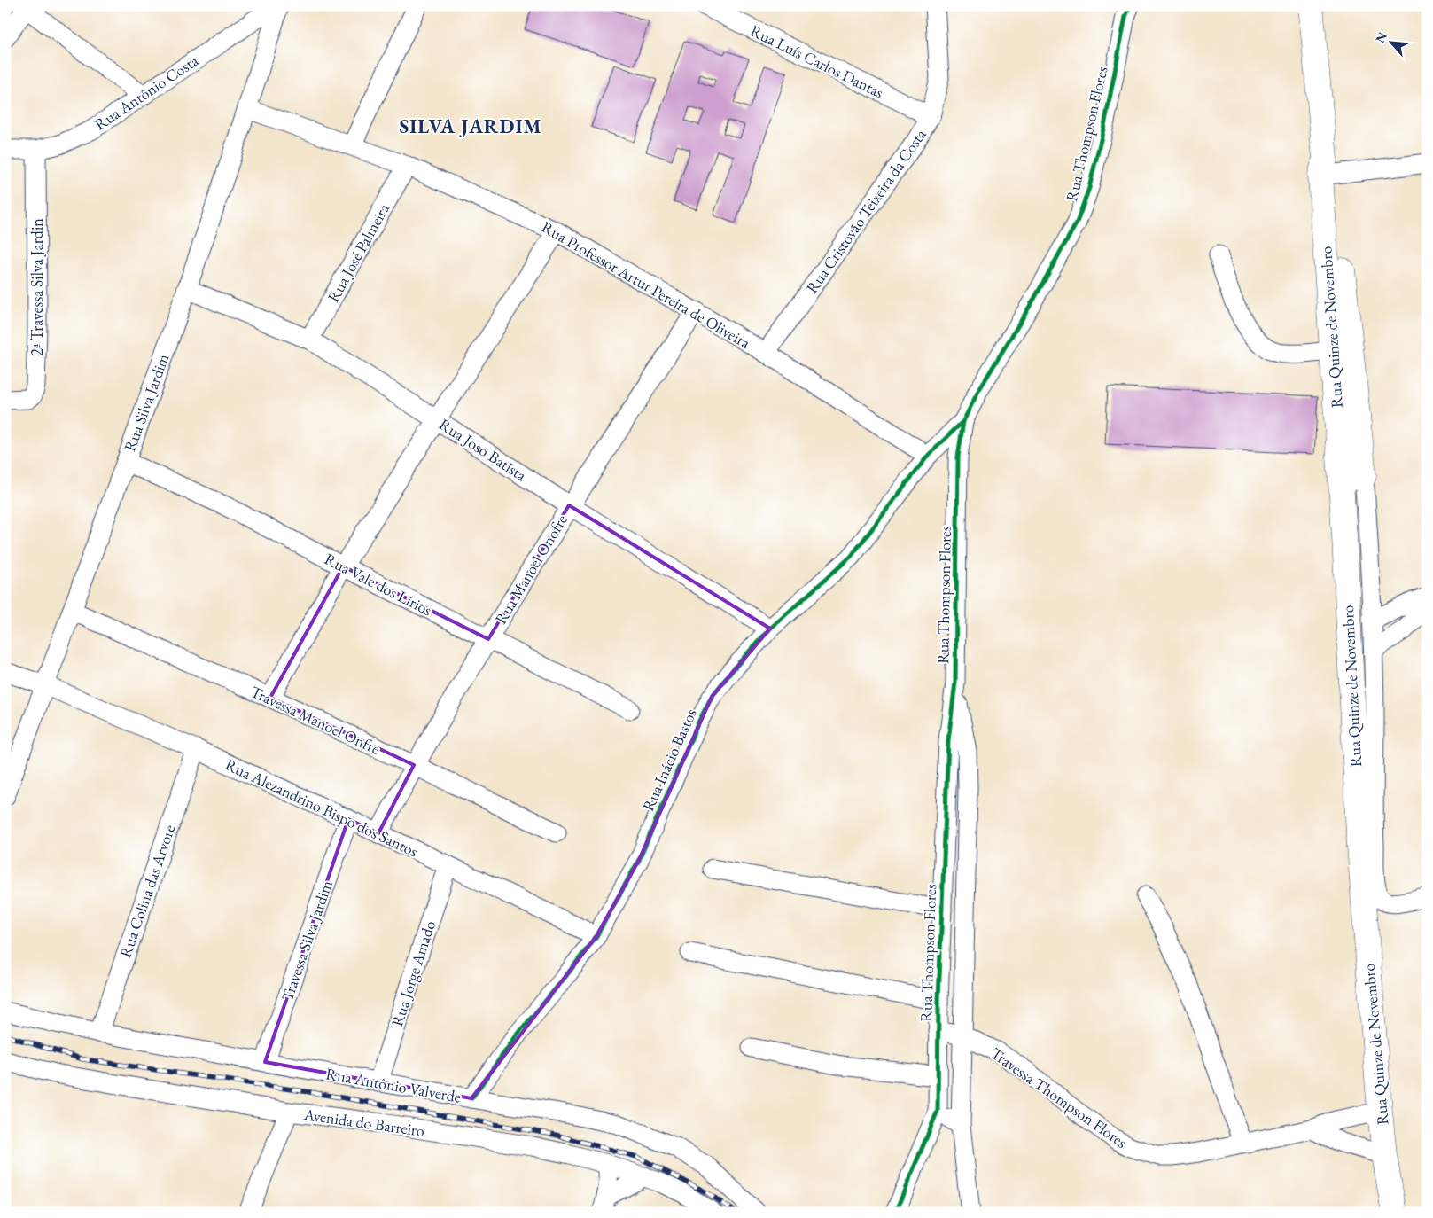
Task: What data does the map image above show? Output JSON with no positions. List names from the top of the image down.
{
  "streets": {
    "main road": ["Rua Quinze de Novembro"],
    "street": [
      "Rua Luís Carlos Dantas",
      "Rua Antônio Costa",
      "Rua Thompson Flores",
      "Rua Cristovão Teixeira da Costa",
      "Rua José Palmeira",
      "Rua Professor Artur Pereira de Oliveira",
      "2ª Travessa Silva Jardin",
      "Rua Silva Jardim",
      "Rua Joso Batista",
      "Rua Manoel Onofre",
      "Rua Vale dos Lírios",
      "Travessa Manoel Onfre",
      "Rua Inácio Bastos",
      "Rua Alezandrino Bispo dos Santos",
      "Rua Colina das Arvore",
      "Travessa Silva Jardim",
      "Rua Jorge Amado",
      "Rua Antônio Valverde",
      "Travessa Thompson Flores",
      "Avenida do Barreiro"
    ]
  },
  "crossings": [
    ["Rua Luís Carlos Dantas", "Rua Cristovão Teixeira da Costa"],
    ["Rua Antônio Costa", "2ª Travessa Silva Jardin"],
    ["Rua Antônio Costa", "Rua Silva Jardim"],
    ["Rua Thompson Flores", "Rua Inácio Bastos"],
    ["Rua Thompson Flores", "Travessa Thompson Flores"],
    ["Rua Cristovão Teixeira da Costa", "Rua Professor Artur Pereira de Oliveira"],
    ["Rua José Palmeira", "Rua Professor Artur Pereira de Oliveira"],
    ["Rua José Palmeira", "Rua Joso Batista"],
    ["Rua Professor Artur Pereira de Oliveira", "Rua Silva Jardim"],
    ["Rua Professor Artur Pereira de Oliveira", "Rua Manoel Onofre"],
    ["Rua Professor Artur Pereira de Oliveira", "Rua Inácio Bastos"],
    ["Rua Quinze de Novembro", "Travessa Thompson Flores"],
    ["Rua Silva Jardim", "Rua Joso Batista"],
    ["Rua Silva Jardim", "Rua Vale dos Lírios"],
    ["Rua Silva Jardim", "Travessa Manoel Onfre"],
    ["Rua Silva Jardim", "Rua Alezandrino Bispo dos Santos"],
    ["Rua Joso Batista", "Rua Manoel Onofre"],
    ["Rua Joso Batista", "Rua Inácio Bastos"],
    ["Rua Manoel Onofre", "Rua Vale dos Lírios"],
    ["Rua Manoel Onofre", "Travessa Manoel Onfre"],
    ["Rua Manoel Onofre", "Rua Alezandrino Bispo dos Santos"],
    ["Rua Inácio Bastos", "Rua Alezandrino Bispo dos Santos"],
    ["Rua Inácio Bastos", "Rua Antônio Valverde"],
    ["Rua Alezandrino Bispo dos Santos", "Rua Colina das Arvore"],
    ["Rua Alezandrino Bispo dos Santos", "Travessa Silva Jardim"],
    ["Rua Alezandrino Bispo dos Santos", "Rua Jorge Amado"],
    ["Rua Colina das Arvore", "Rua Antônio Valverde"],
    ["Travessa Silva Jardim", "Rua Antônio Valverde"],
    ["Rua Jorge Amado", "Rua Antônio Valverde"]
  ],
  "districts": ["SILVA JARDIM"],
  "north": "top left"
}
